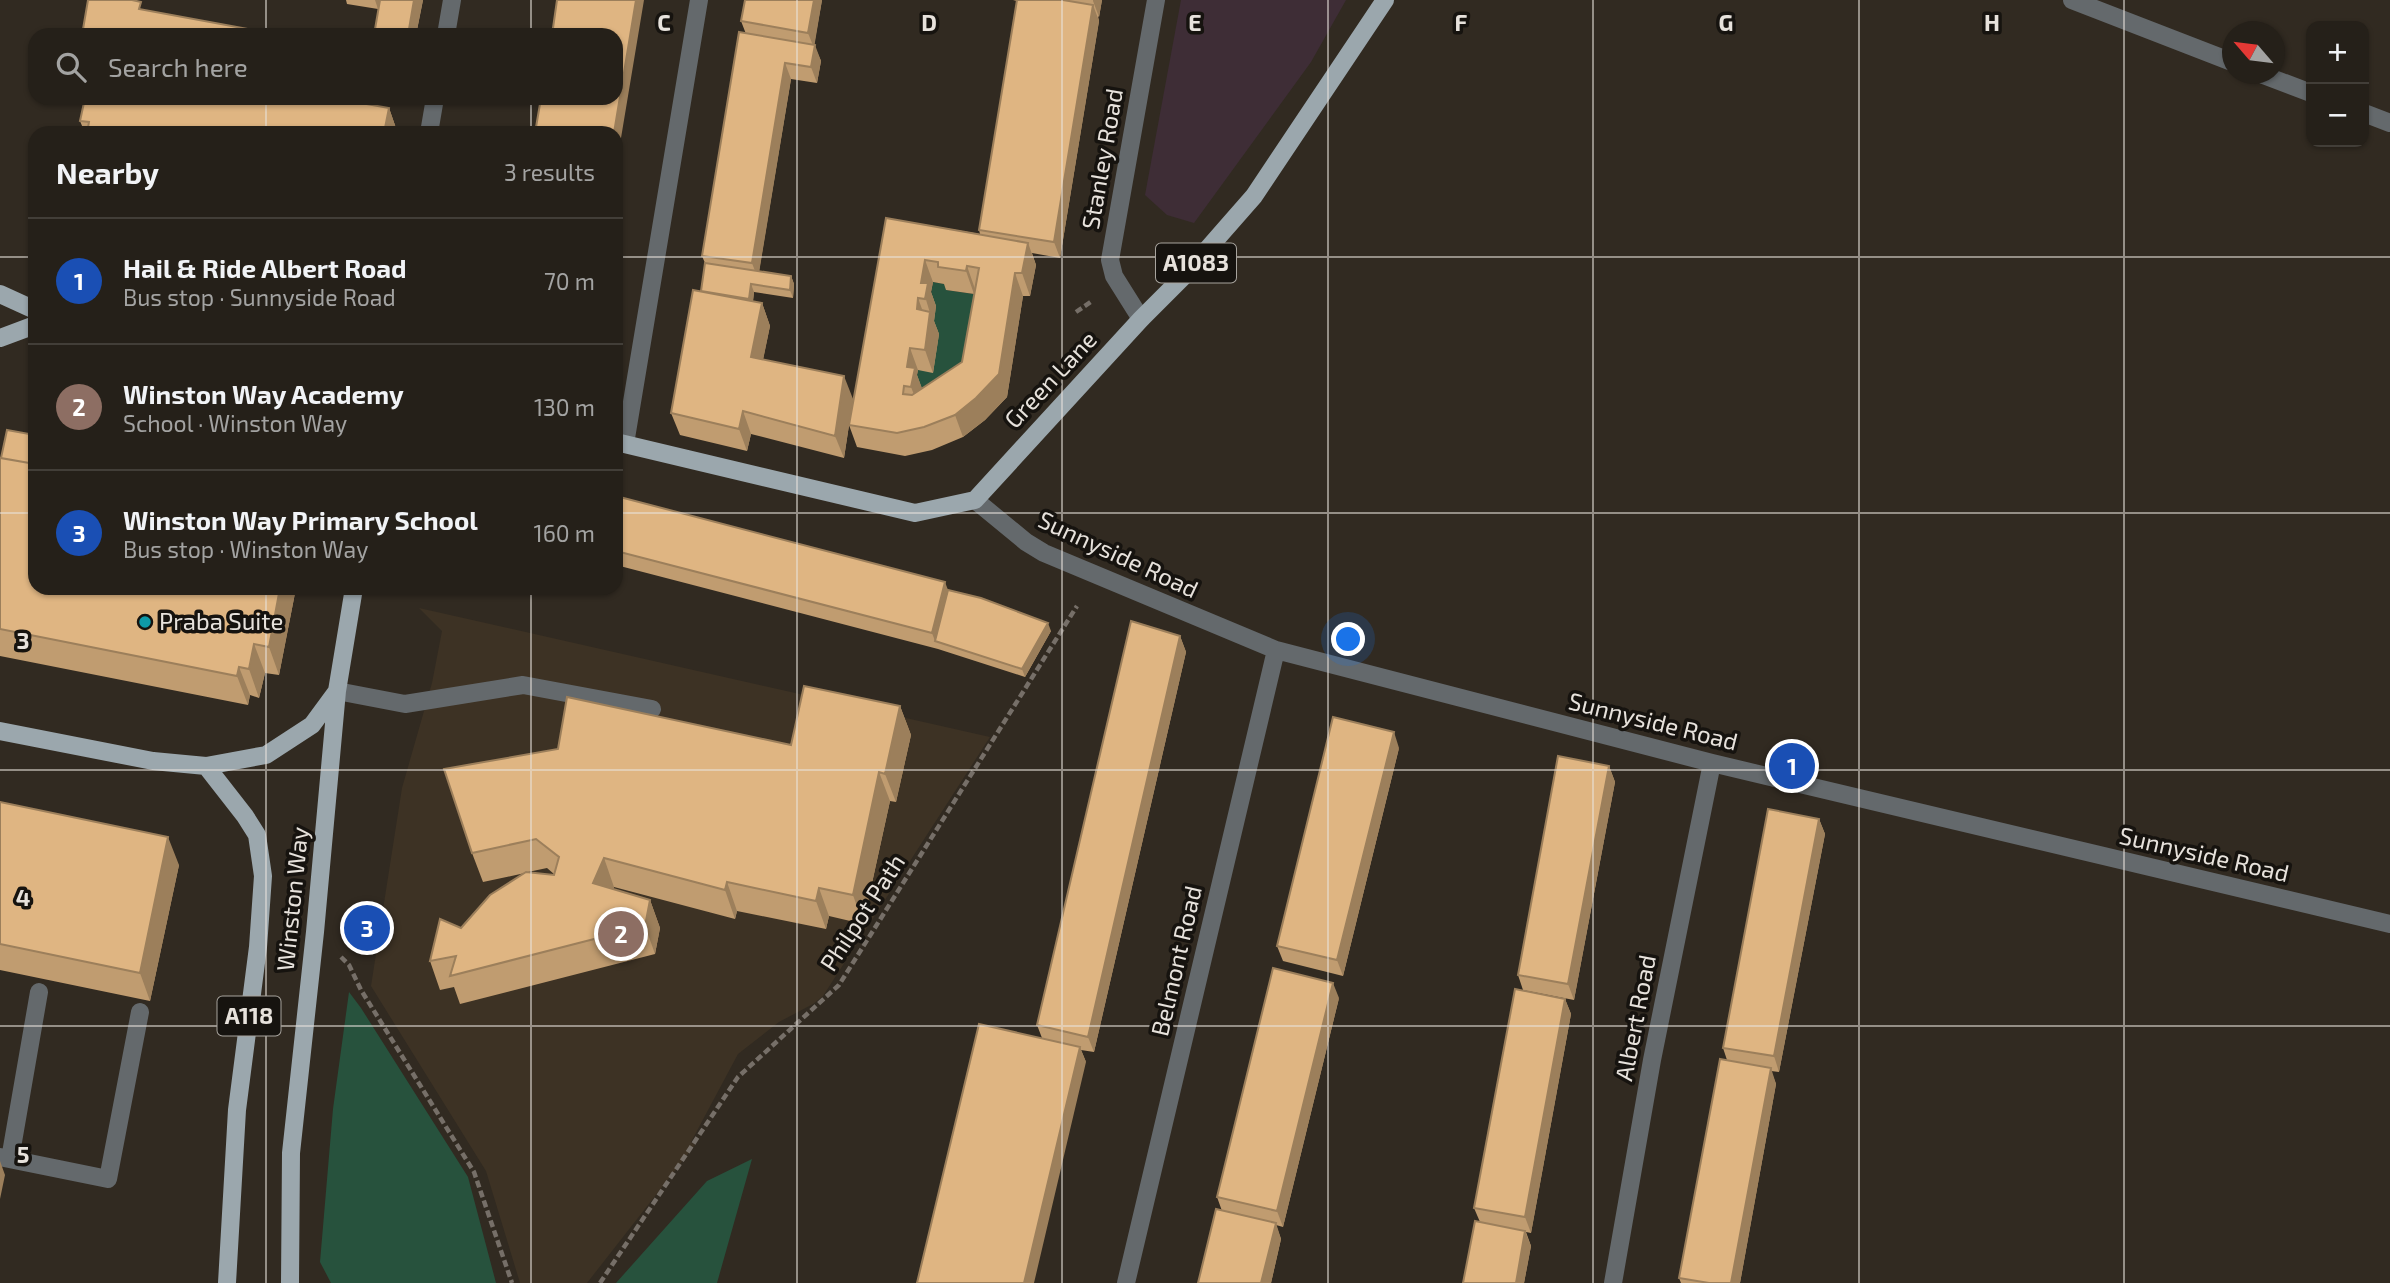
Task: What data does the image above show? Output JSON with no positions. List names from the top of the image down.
{
  "streets": {
    "main road": [
      "A1083",
      "Green Lane",
      "Winston Way",
      "A118"
    ],
    "street": [
      "Stanley Road",
      "Sunnyside Road",
      "Belmont Road",
      "Albert Road"
    ],
    "path": ["Philpot Path"]
  },
  "crossings": [
    ["Stanley Road", "Green Lane"],
    ["Green Lane", "Sunnyside Road"],
    ["Sunnyside Road", "Belmont Road"],
    ["Sunnyside Road", "Albert Road"],
    ["Winston Way", "A118"]
  ],
  "places": ["Praba Suite"],
  "north": "top left",
  "page": {
    "map_buttons": ["+", "−"],
    "search": "Search here",
    "heading": ["Nearby", "3 results"],
    "list": [
      {
        "mark": "1",
        "name": "Hail & Ride Albert Road",
        "note": "Bus stop · Sunnyside Road",
        "value": "70 m"
      },
      {
        "mark": "2",
        "name": "Winston Way Academy",
        "note": "School · Winston Way",
        "value": "130 m"
      },
      {
        "mark": "3",
        "name": "Winston Way Primary School",
        "note": "Bus stop · Winston Way",
        "value": "160 m"
      }
    ],
    "pins": ["1", "3", "2"]
  },
  "grid": {
    "columns": [
      "C",
      "D",
      "E",
      "F",
      "G",
      "H"
    ],
    "rows": ["3", "4", "5"]
  }
}
